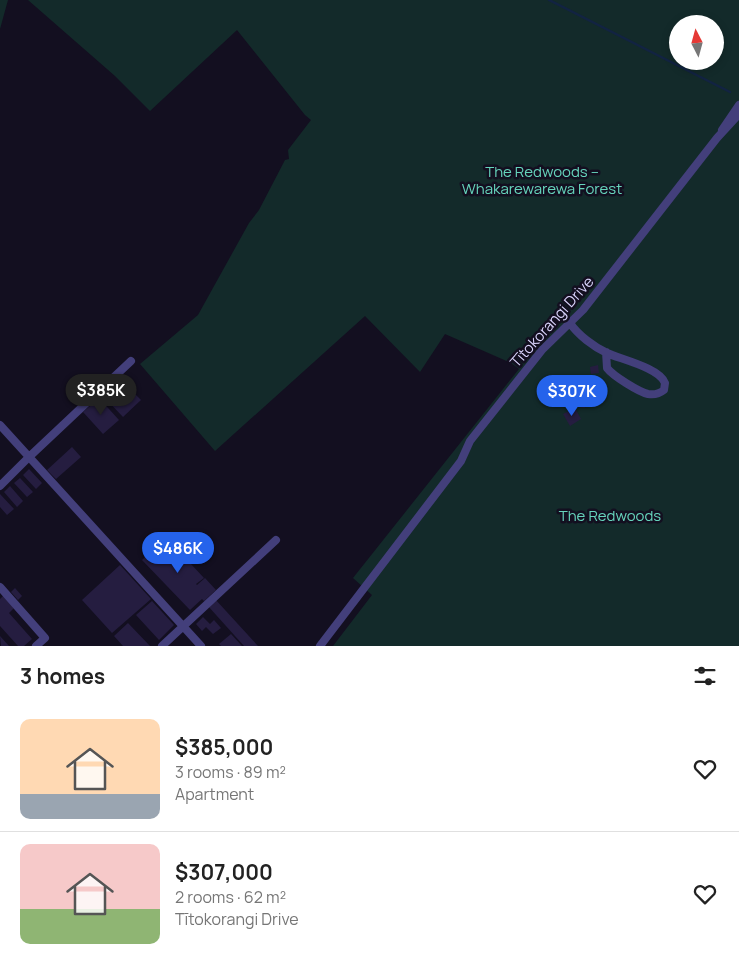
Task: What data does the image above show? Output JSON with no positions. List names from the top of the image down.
{
  "streets": {
    "street": ["Tītokorangi Drive"]
  },
  "parks": ["The Redwoods – Whakarewarewa Forest", "The Redwoods"],
  "north": "top",
  "page": {
    "price": ["$385K", "$307K", "$486K"],
    "heading": "3 homes",
    "list": [
      {
        "name": "$385,000",
        "note": "3 rooms · 89 m² · Apartment"
      },
      {
        "name": "$307,000",
        "note": "2 rooms · 62 m² · Tītokorangi Drive"
      }
    ]
  }
}
